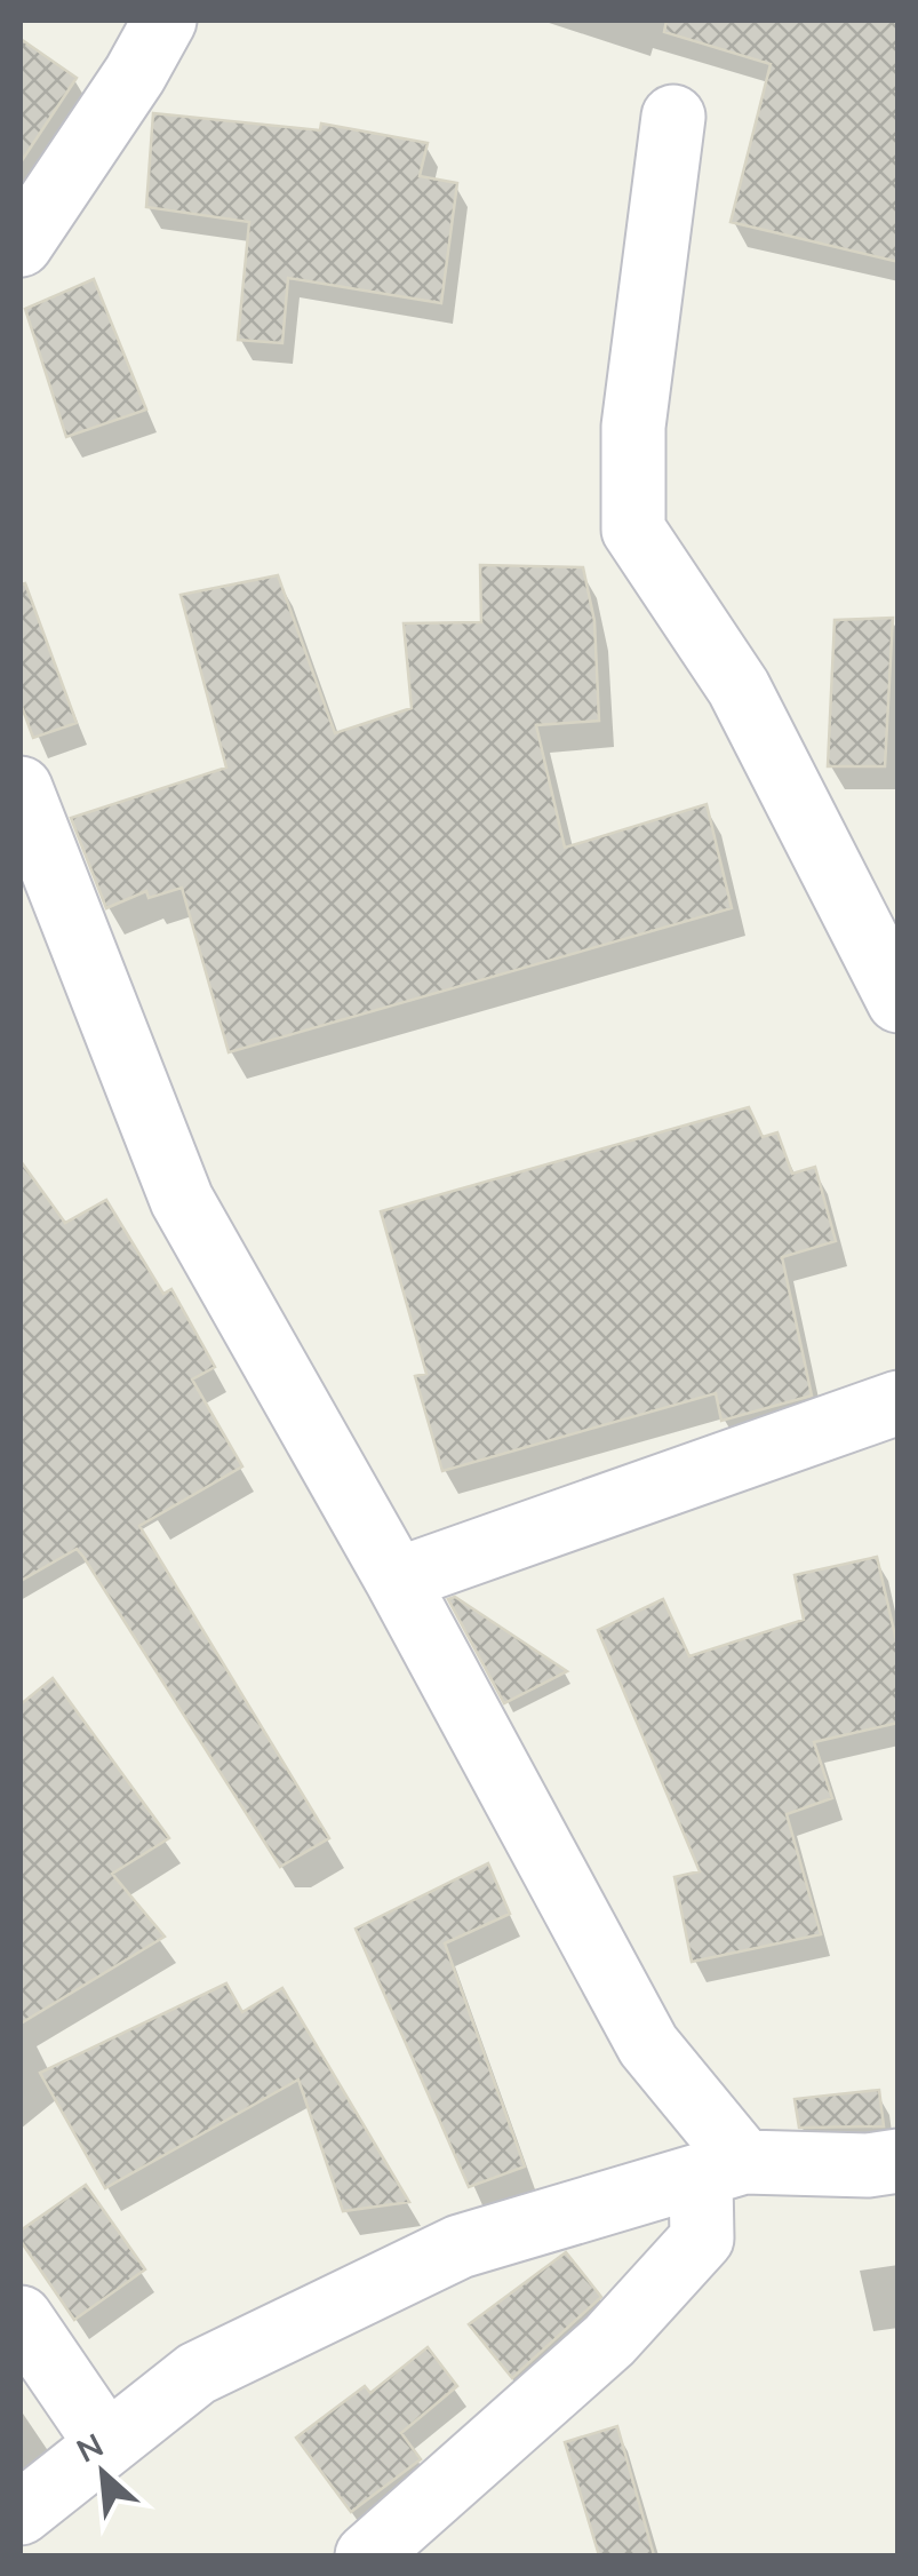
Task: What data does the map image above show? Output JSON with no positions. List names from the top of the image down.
{
  "north": "top left"
}
